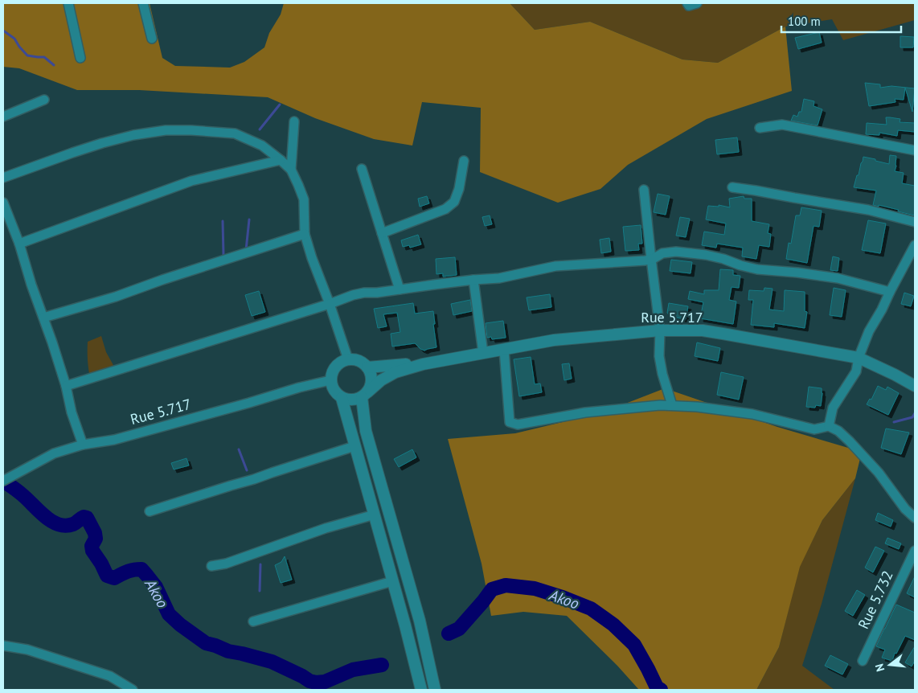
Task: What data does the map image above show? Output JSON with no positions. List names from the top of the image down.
{
  "streets": {
    "street": ["Rue 5.717", "Rue 5.732"]
  },
  "water": ["Akoo"],
  "scale_bar": "100 m",
  "north": "left"
}
